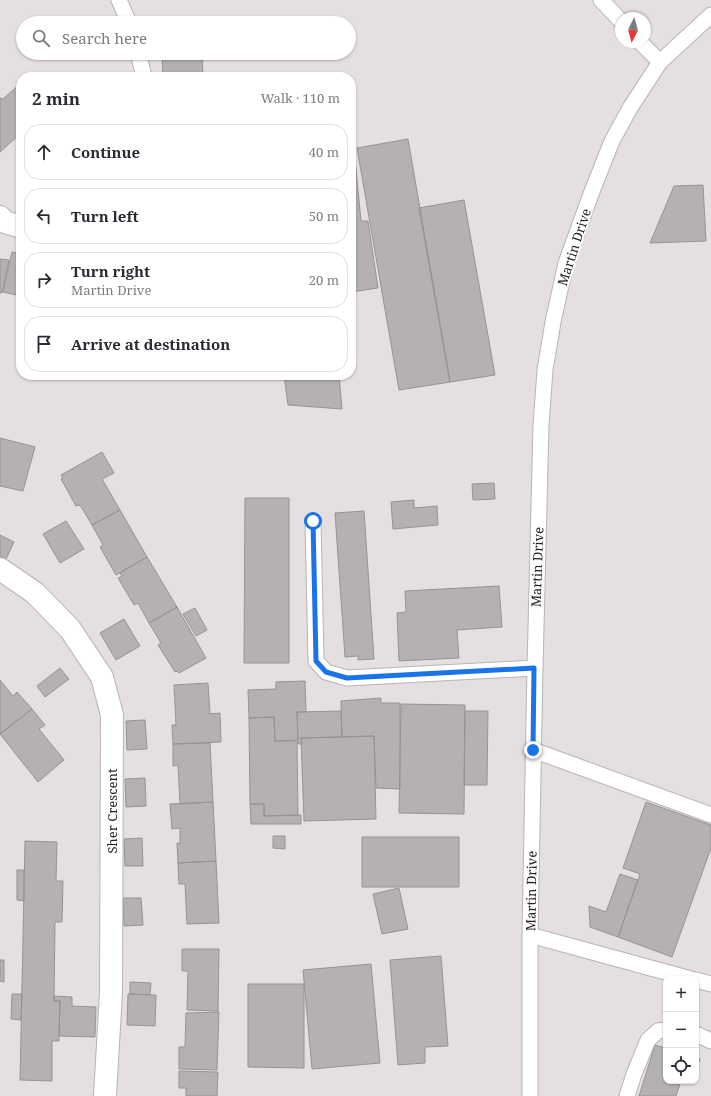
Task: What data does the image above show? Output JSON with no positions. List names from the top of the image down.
{
  "streets": {
    "street": ["Sher Crescent"],
    "lane": ["Martin Drive"]
  },
  "north": "bottom",
  "page": {
    "search": "Search here",
    "heading": ["2 min", "Walk · 110 m"],
    "list": [
      ["Continue", "40 m"],
      ["Turn left", "50 m"],
      ["Turn right", "Martin Drive", "20 m"],
      "Arrive at destination"
    ],
    "map_buttons": ["+", "−"]
  }
}
